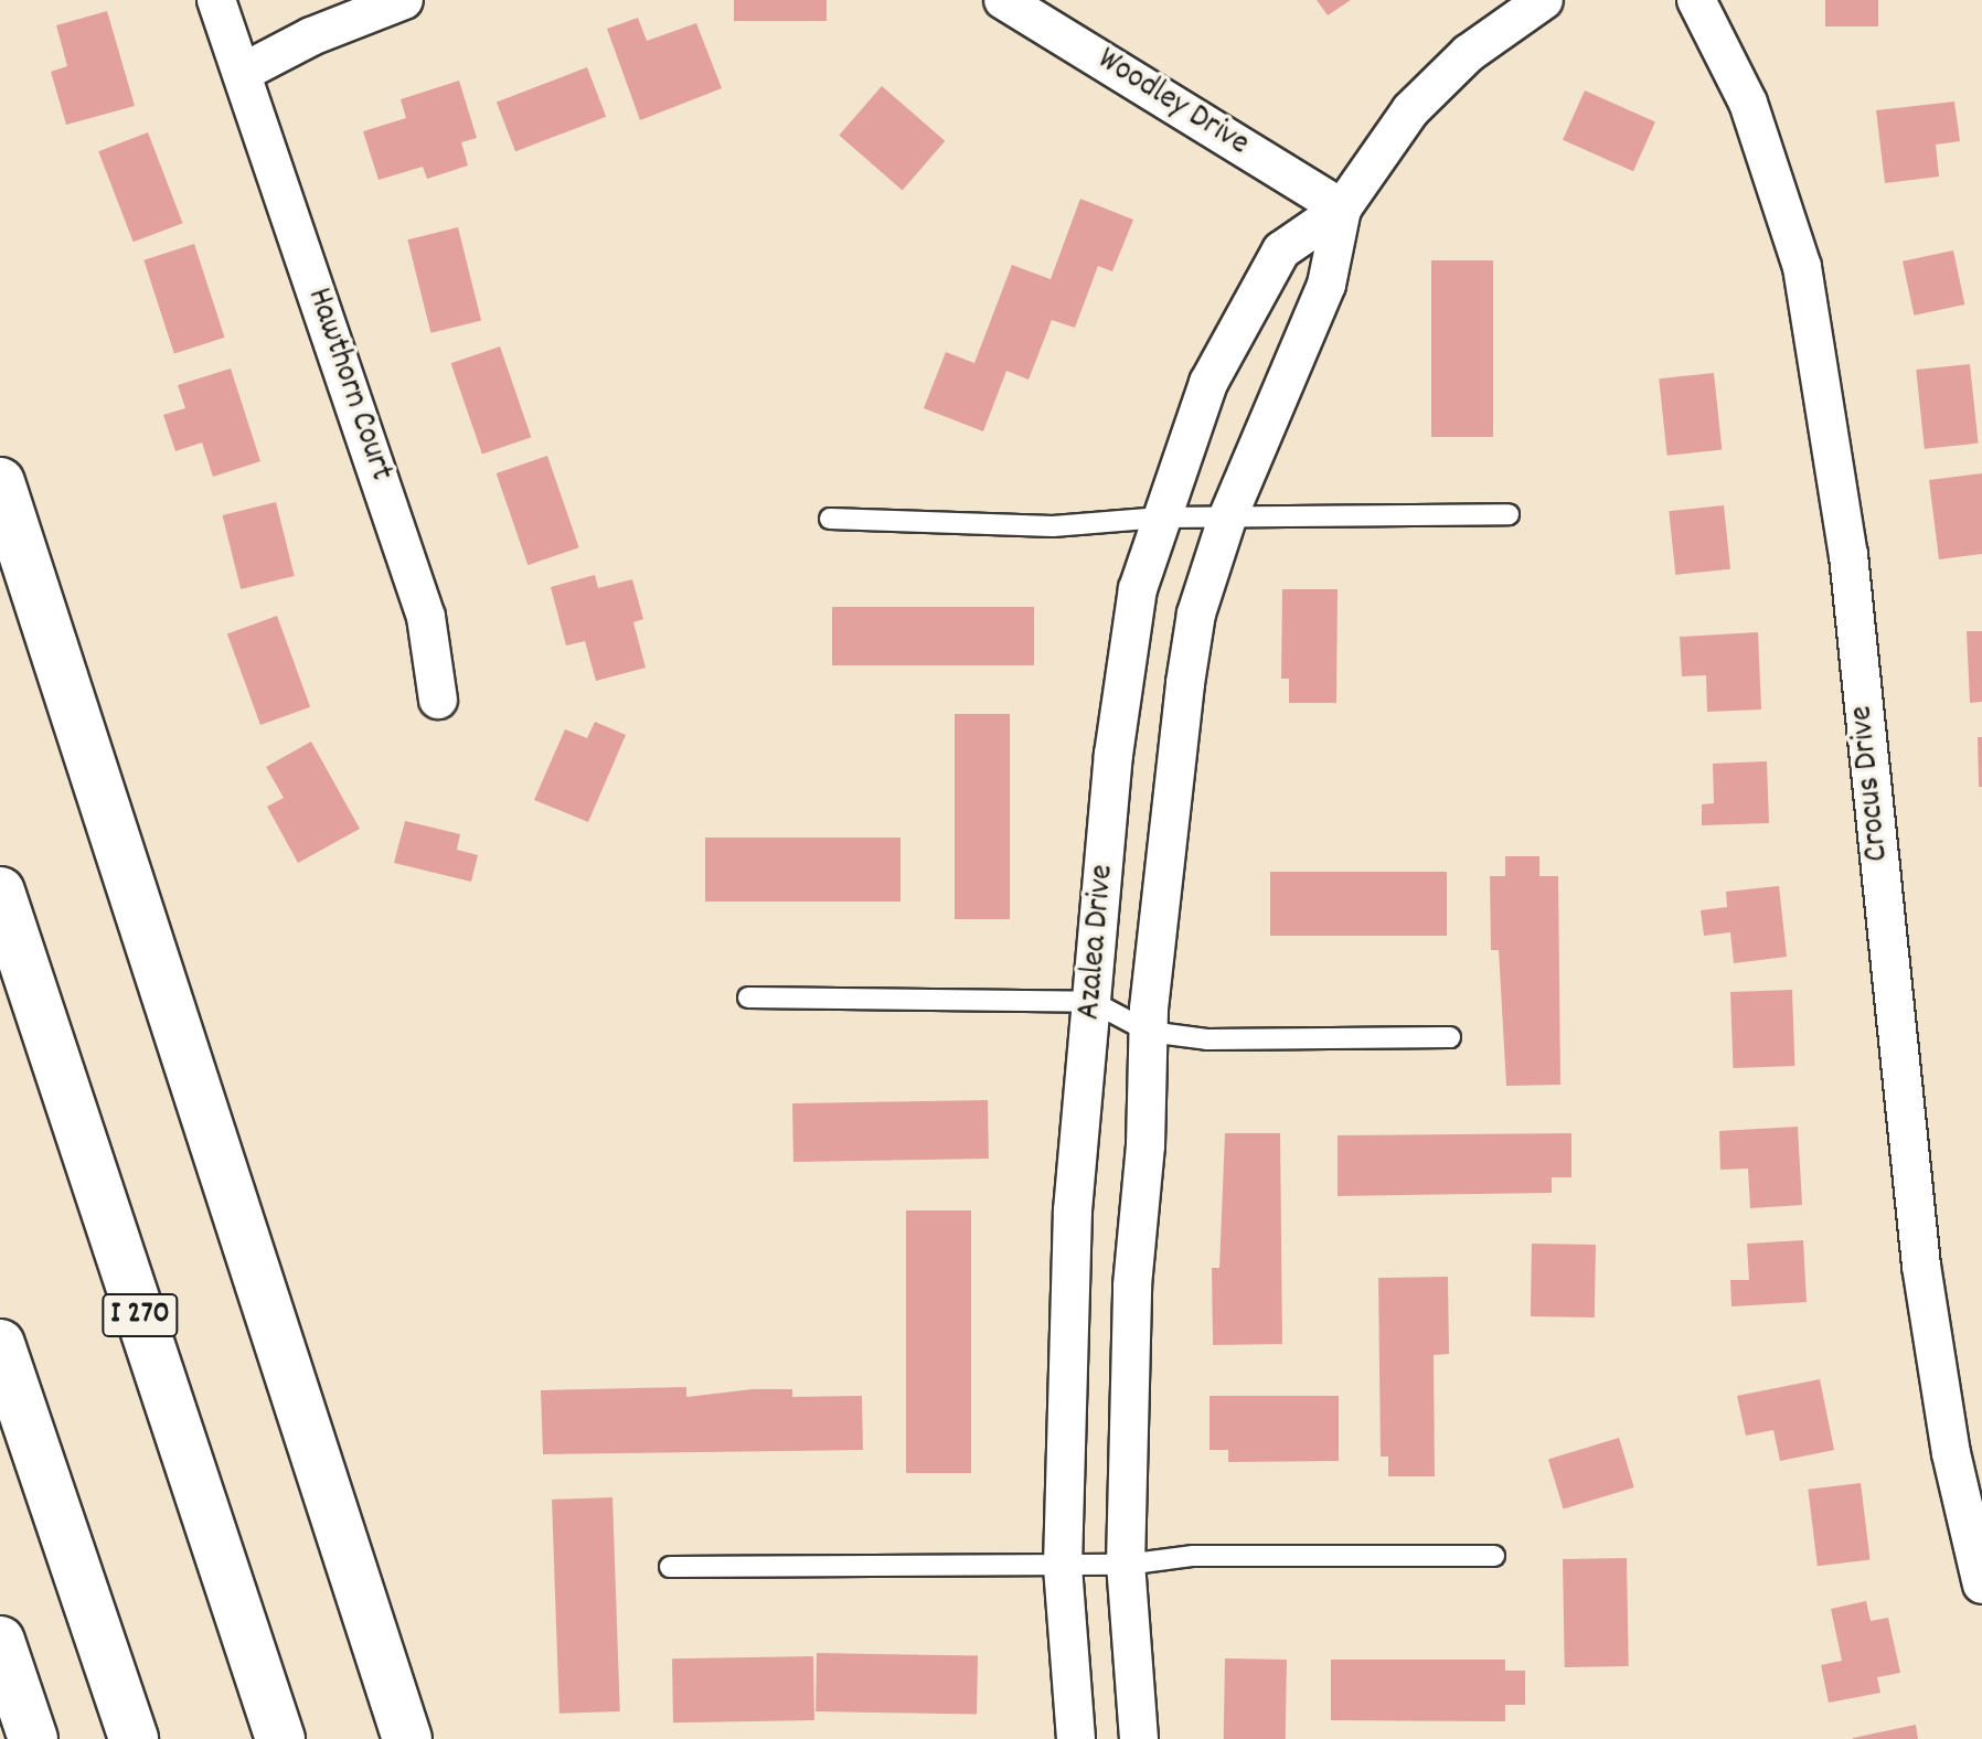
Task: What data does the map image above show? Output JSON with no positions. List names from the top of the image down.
{
  "streets": {
    "highway": ["I 270"],
    "street": [
      "Woodley Drive",
      "Hawthorn Court",
      "Crocus Drive",
      "Azalea Drive"
    ]
  },
  "crossings": [
    ["Woodley Drive", "Azalea Drive"]
  ]
}
